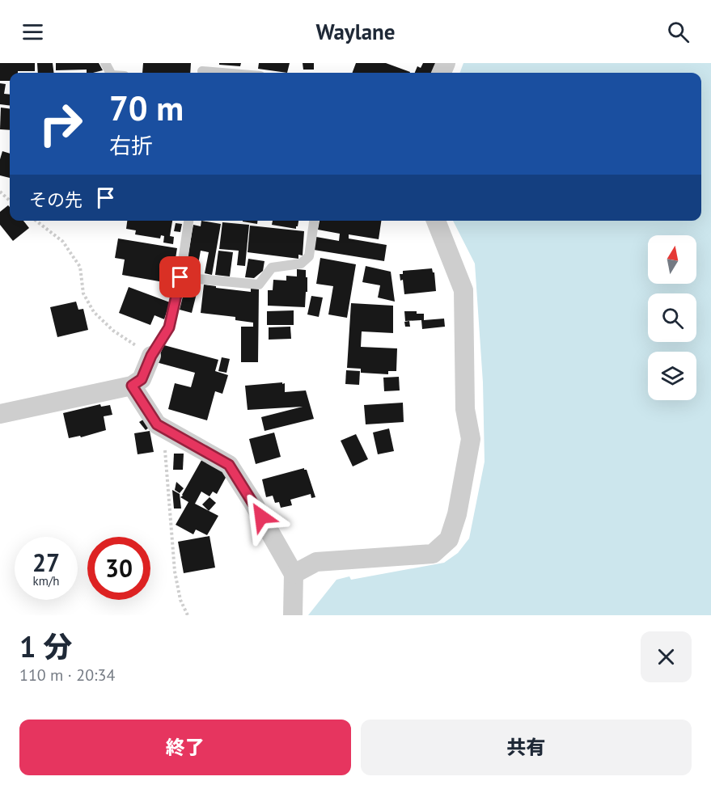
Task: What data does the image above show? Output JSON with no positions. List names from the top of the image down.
{
  "north": "top",
  "page": {
    "header": "Waylane",
    "turn": ["70 m", "右折"],
    "then": "その先",
    "speed": "27 km/h",
    "limit": "30",
    "heading": ["1 分", "110 m · 20:34"],
    "buttons": ["終了", "共有"]
  }
}
